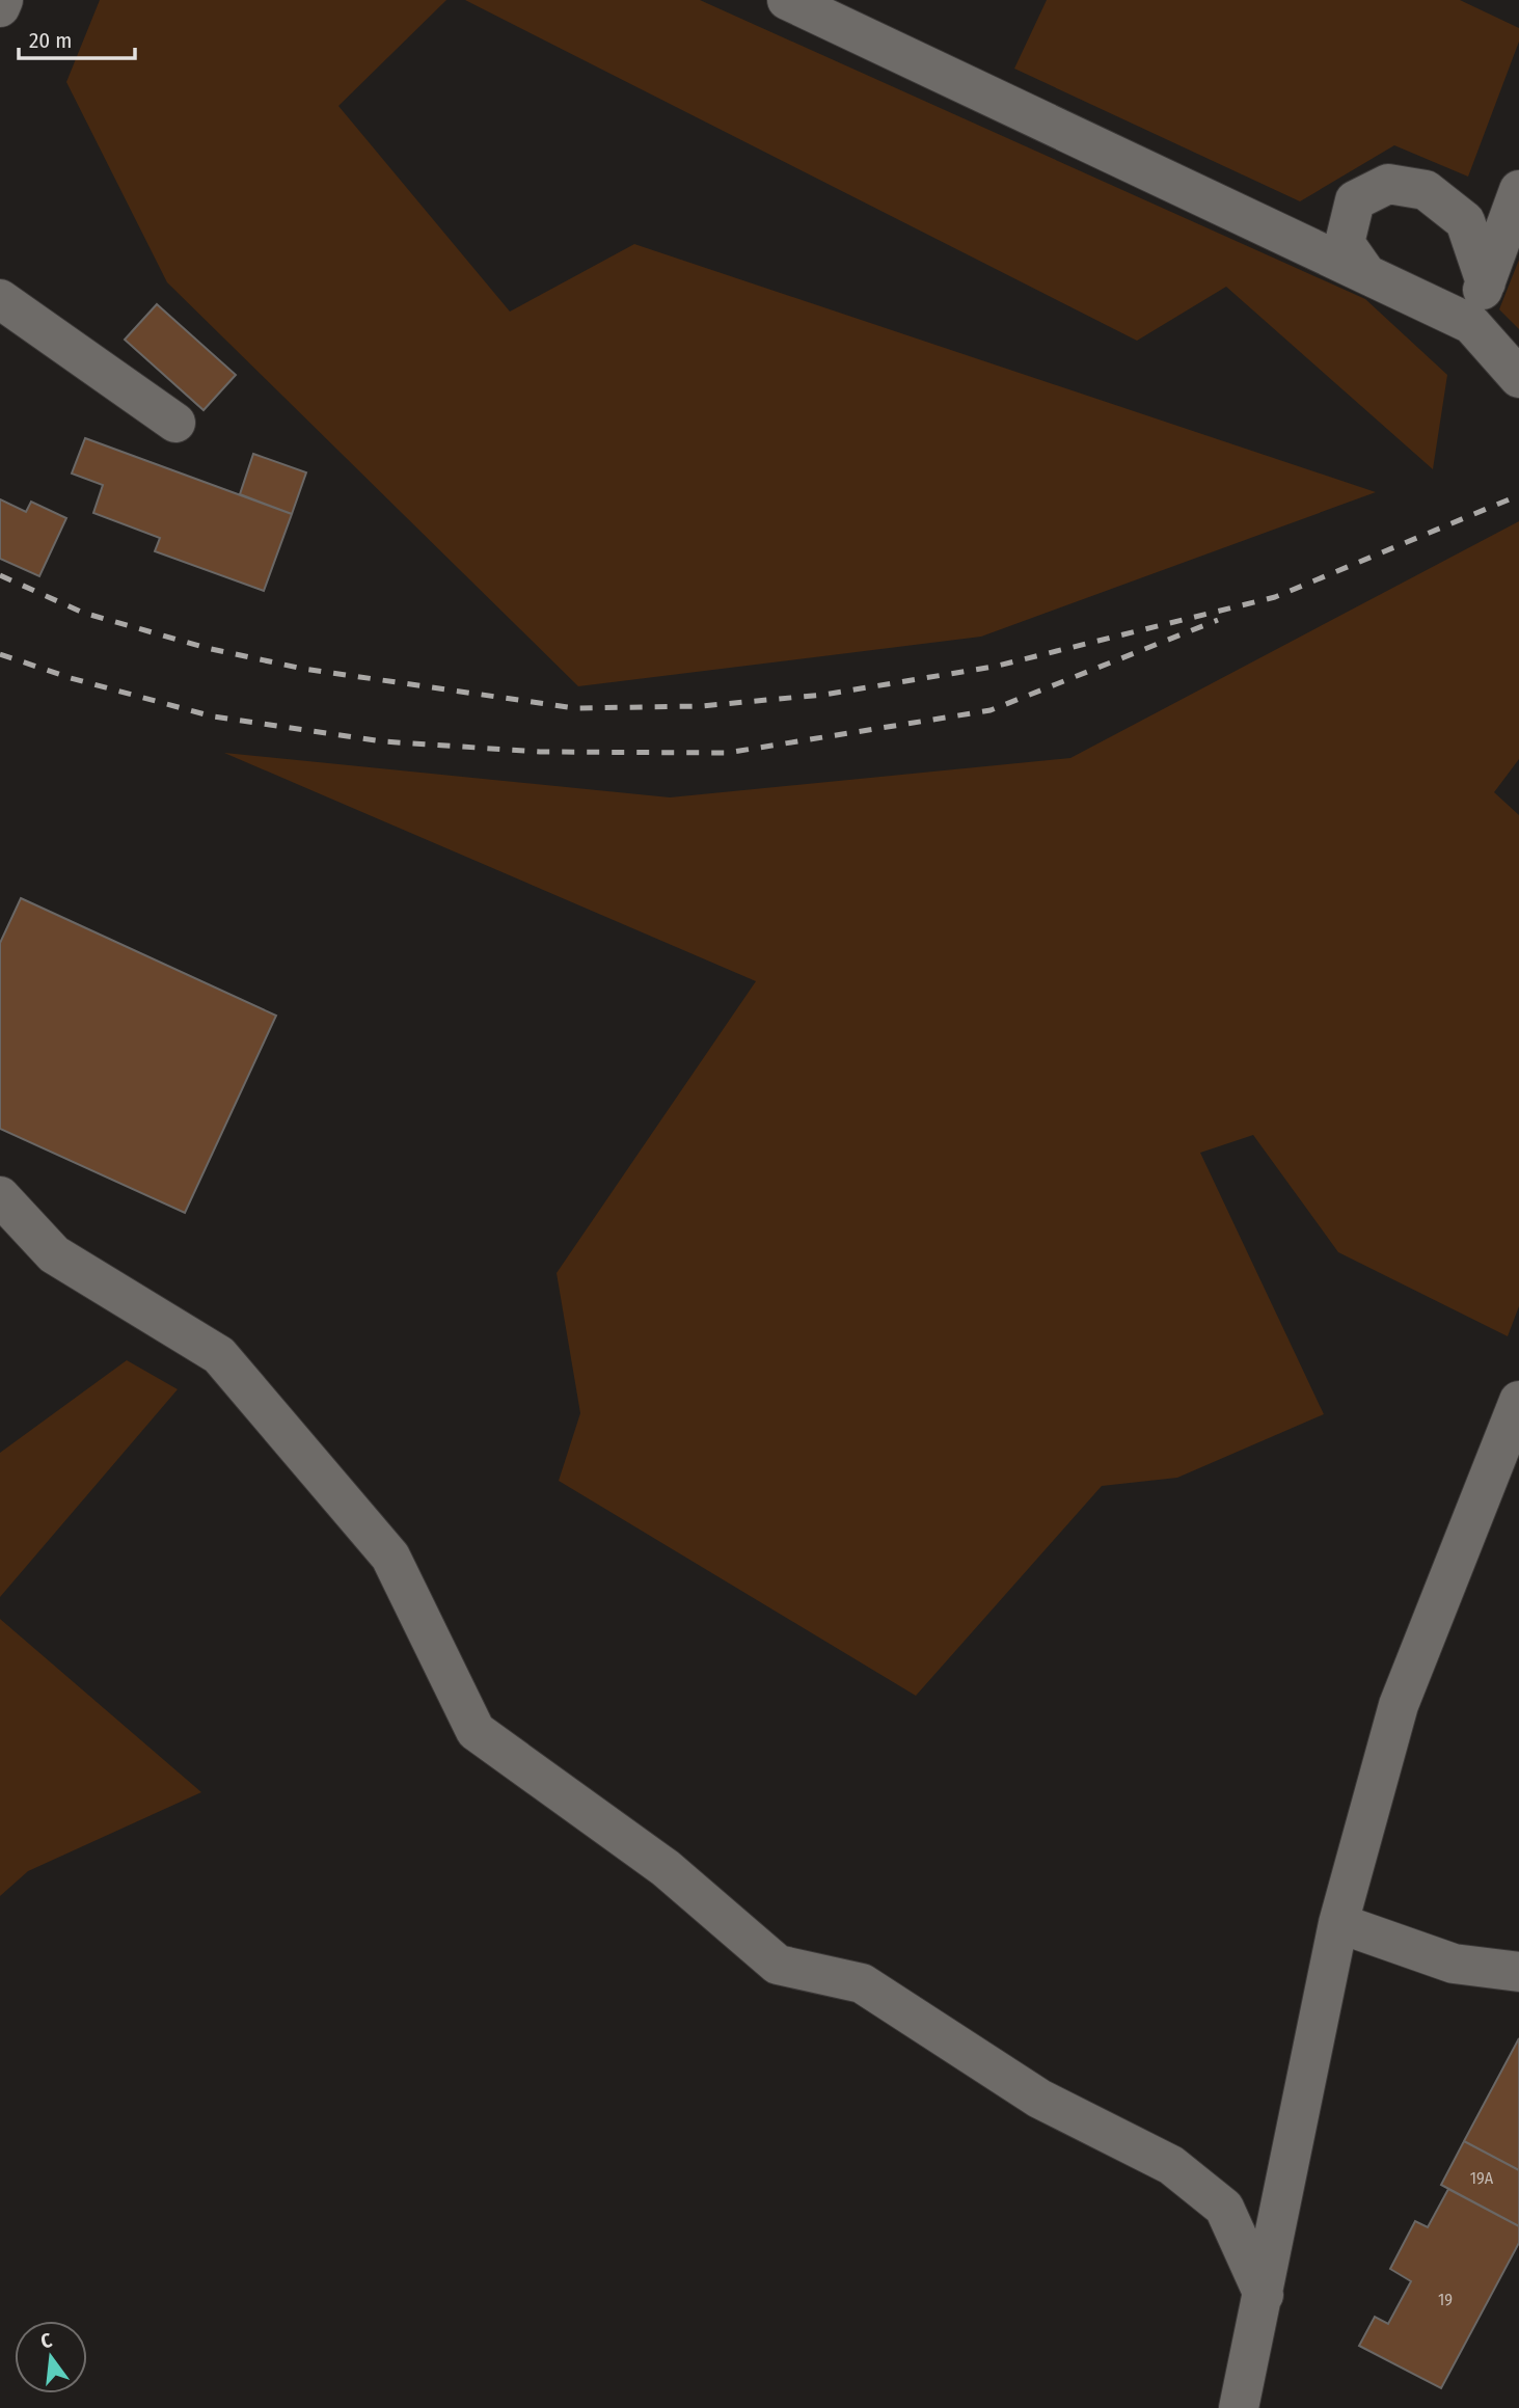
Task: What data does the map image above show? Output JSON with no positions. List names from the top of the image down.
{
  "house_numbers": ["19А", "19"],
  "scale_bar": "20 m",
  "north": "top"
}
